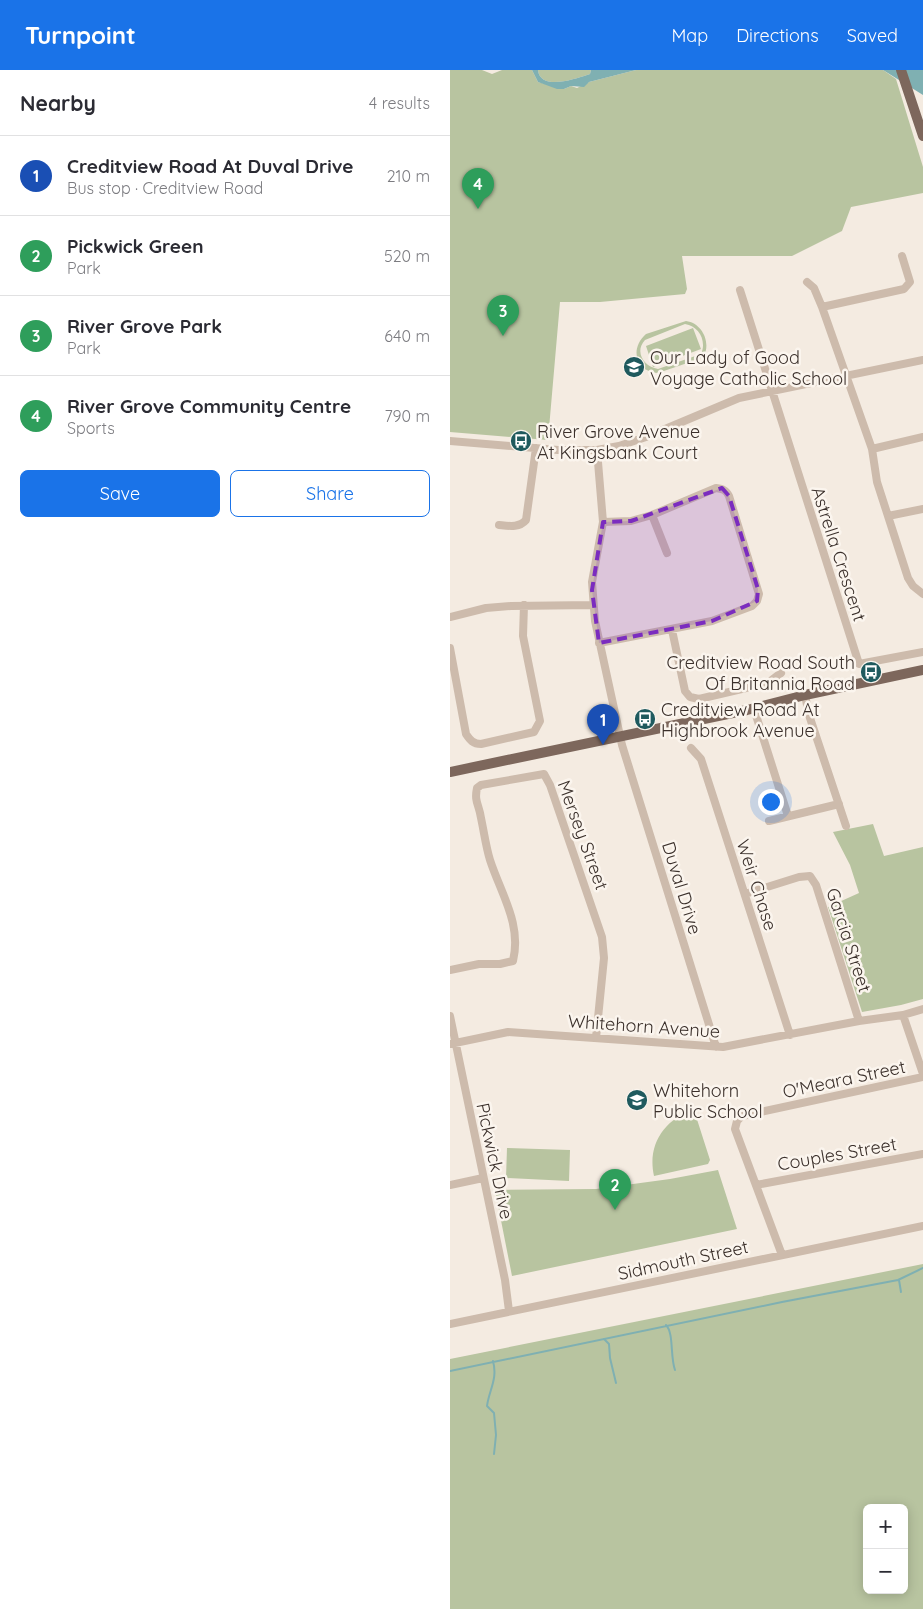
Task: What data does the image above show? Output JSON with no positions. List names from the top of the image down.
{
  "streets": {
    "street": [
      "Astrella Crescent",
      "Mersey Street",
      "Weir Chase",
      "Duval Drive",
      "Garcia Street",
      "Whitehorn Avenue",
      "O'Meara Street",
      "Couples Street",
      "Pickwick Drive",
      "Sidmouth Street"
    ]
  },
  "crossings": [
    ["Mersey Street", "Whitehorn Avenue"],
    ["Weir Chase", "Garcia Street"],
    ["Weir Chase", "Whitehorn Avenue"],
    ["Duval Drive", "Whitehorn Avenue"],
    ["Garcia Street", "Whitehorn Avenue"],
    ["Whitehorn Avenue", "Pickwick Drive"],
    ["O'Meara Street", "Couples Street"],
    ["O'Meara Street", "Sidmouth Street"],
    ["Pickwick Drive", "Sidmouth Street"]
  ],
  "places": {
    "school or university": ["Our Lady of Good Voyage Catholic School", "Whitehorn Public School"],
    "bus stop": ["River Grove Avenue At Kingsbank Court", "Creditview Road South Of Britannia Road", "Creditview Road At Highbrook Avenue"]
  },
  "page": {
    "header": "Turnpoint",
    "nav": ["Map", "Directions", "Saved"],
    "heading": ["Nearby", "4 results"],
    "list": [
      {
        "mark": "1",
        "name": "Creditview Road At Duval Drive",
        "note": "Bus stop · Creditview Road",
        "value": "210 m"
      },
      {
        "mark": "2",
        "name": "Pickwick Green",
        "note": "Park",
        "value": "520 m"
      },
      {
        "mark": "3",
        "name": "River Grove Park",
        "note": "Park",
        "value": "640 m"
      },
      {
        "mark": "4",
        "name": "River Grove Community Centre",
        "note": "Sports",
        "value": "790 m"
      }
    ],
    "pins": [
      "4",
      "3",
      "1",
      "2"
    ],
    "buttons": ["Save", "Share"],
    "map_buttons": ["+", "−"]
  }
}
